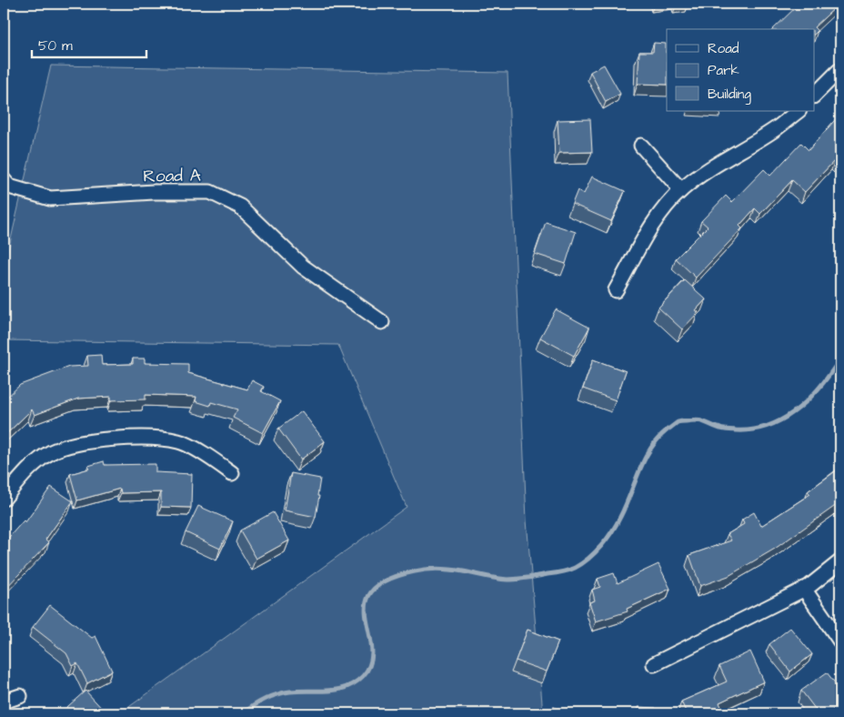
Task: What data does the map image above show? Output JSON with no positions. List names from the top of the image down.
{
  "streets": {
    "street": ["Road A"]
  },
  "legend": ["Road", "Park", "Building"],
  "scale_bar": "50 m"
}
